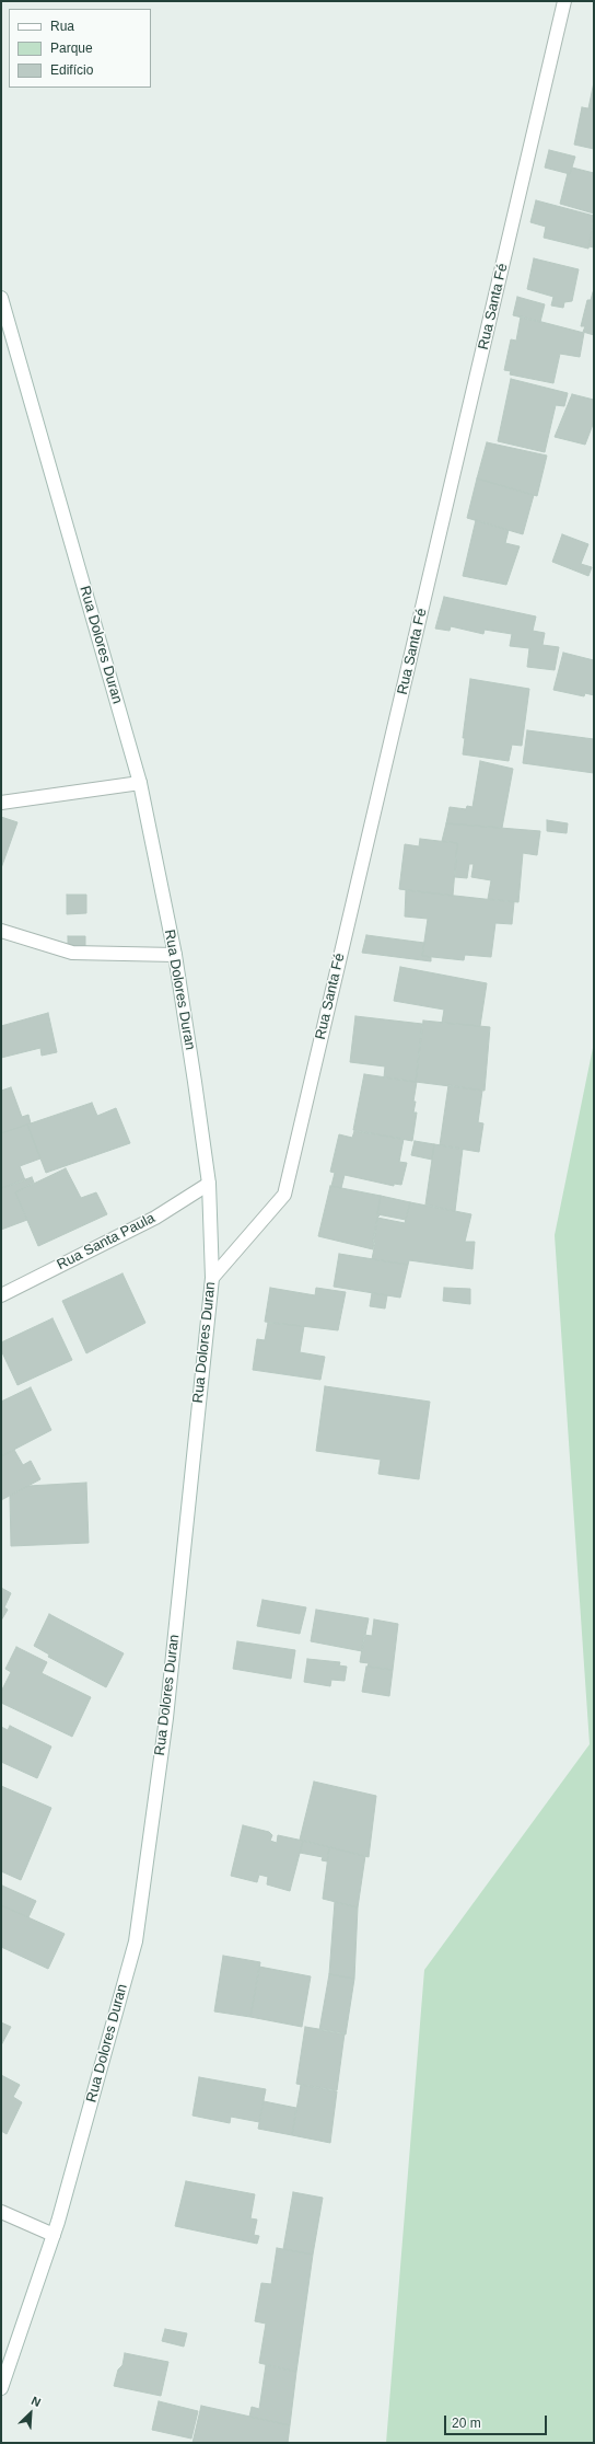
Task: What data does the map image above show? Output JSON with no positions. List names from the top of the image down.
{
  "streets": {
    "street": ["Rua Santa Fé", "Rua Dolores Duran", "Rua Santa Paula"]
  },
  "crossings": [
    ["Rua Santa Fé", "Rua Dolores Duran"],
    ["Rua Dolores Duran", "Rua Santa Paula"]
  ],
  "legend": ["Rua", "Parque", "Edifício"],
  "scale_bar": "20 m",
  "north": "top right"
}
